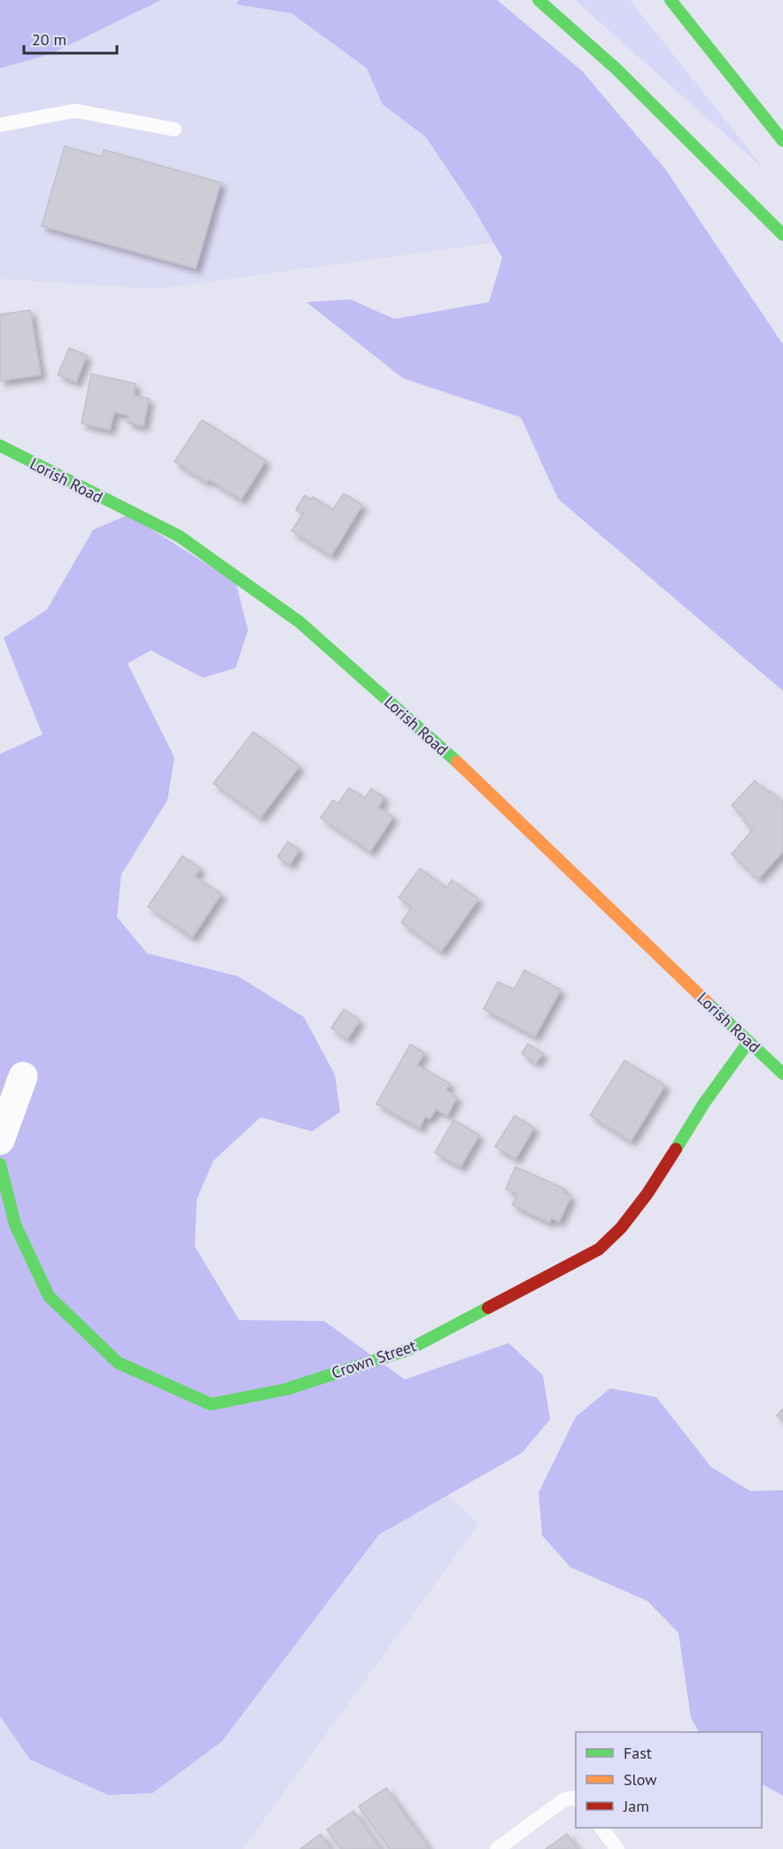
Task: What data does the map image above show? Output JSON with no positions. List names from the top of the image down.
{
  "streets": {
    "main road": ["Lorish Road", "Crown Street"]
  },
  "crossings": [
    ["Lorish Road", "Crown Street"]
  ],
  "legend": ["Fast", "Slow", "Jam"],
  "scale_bar": "20 m"
}
